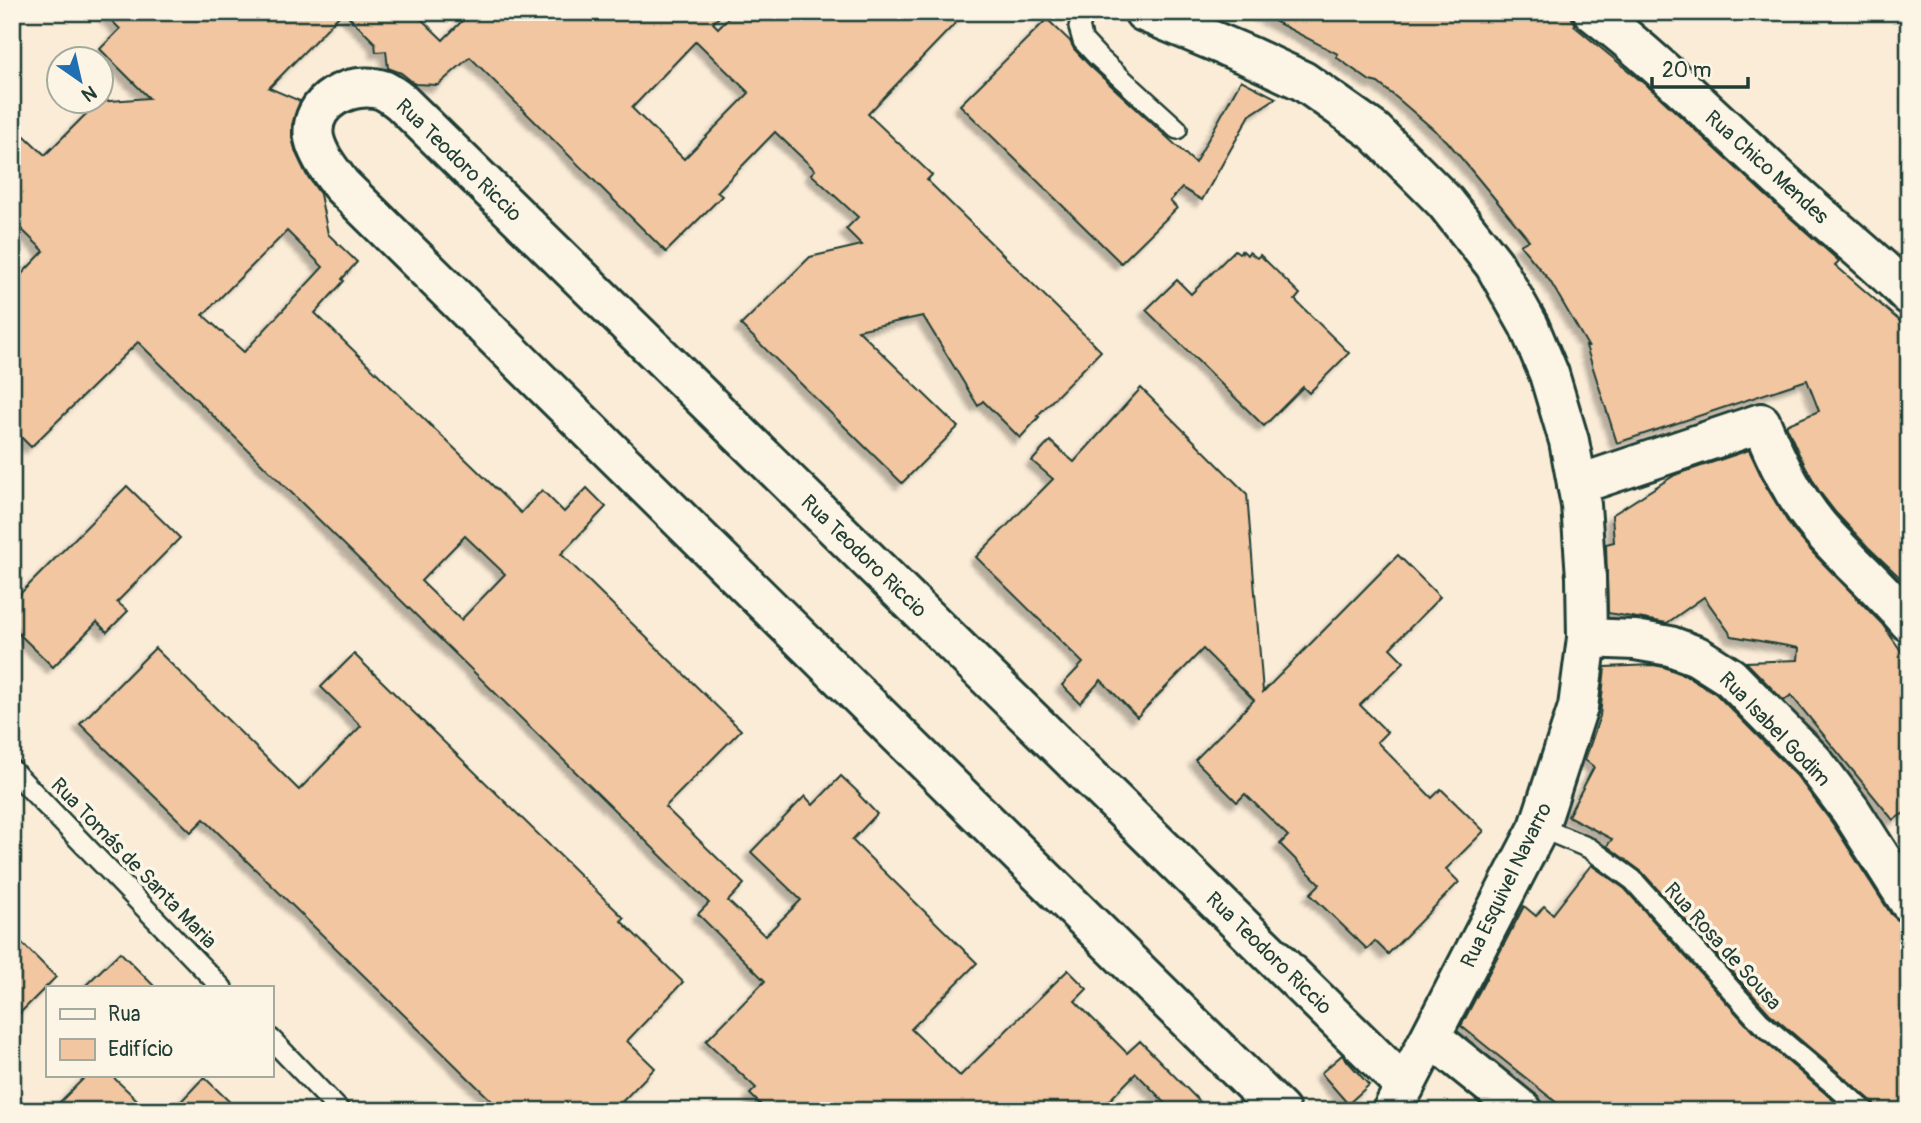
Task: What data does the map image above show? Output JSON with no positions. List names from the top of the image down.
{
  "streets": {
    "street": [
      "Rua Teodoro Riccio",
      "Rua Chico Mendes",
      "Rua Isabel Godim",
      "Rua Esquivel Navarro"
    ],
    "lane": ["Rua Tomás de Santa Maria", "Rua Rosa de Sousa"]
  },
  "crossings": [
    ["Rua Teodoro Riccio", "Rua Esquivel Navarro"],
    ["Rua Isabel Godim", "Rua Esquivel Navarro"],
    ["Rua Esquivel Navarro", "Rua Rosa de Sousa"]
  ],
  "legend": ["Rua", "Edifício"],
  "scale_bar": "20 m",
  "north": "bottom right"
}
